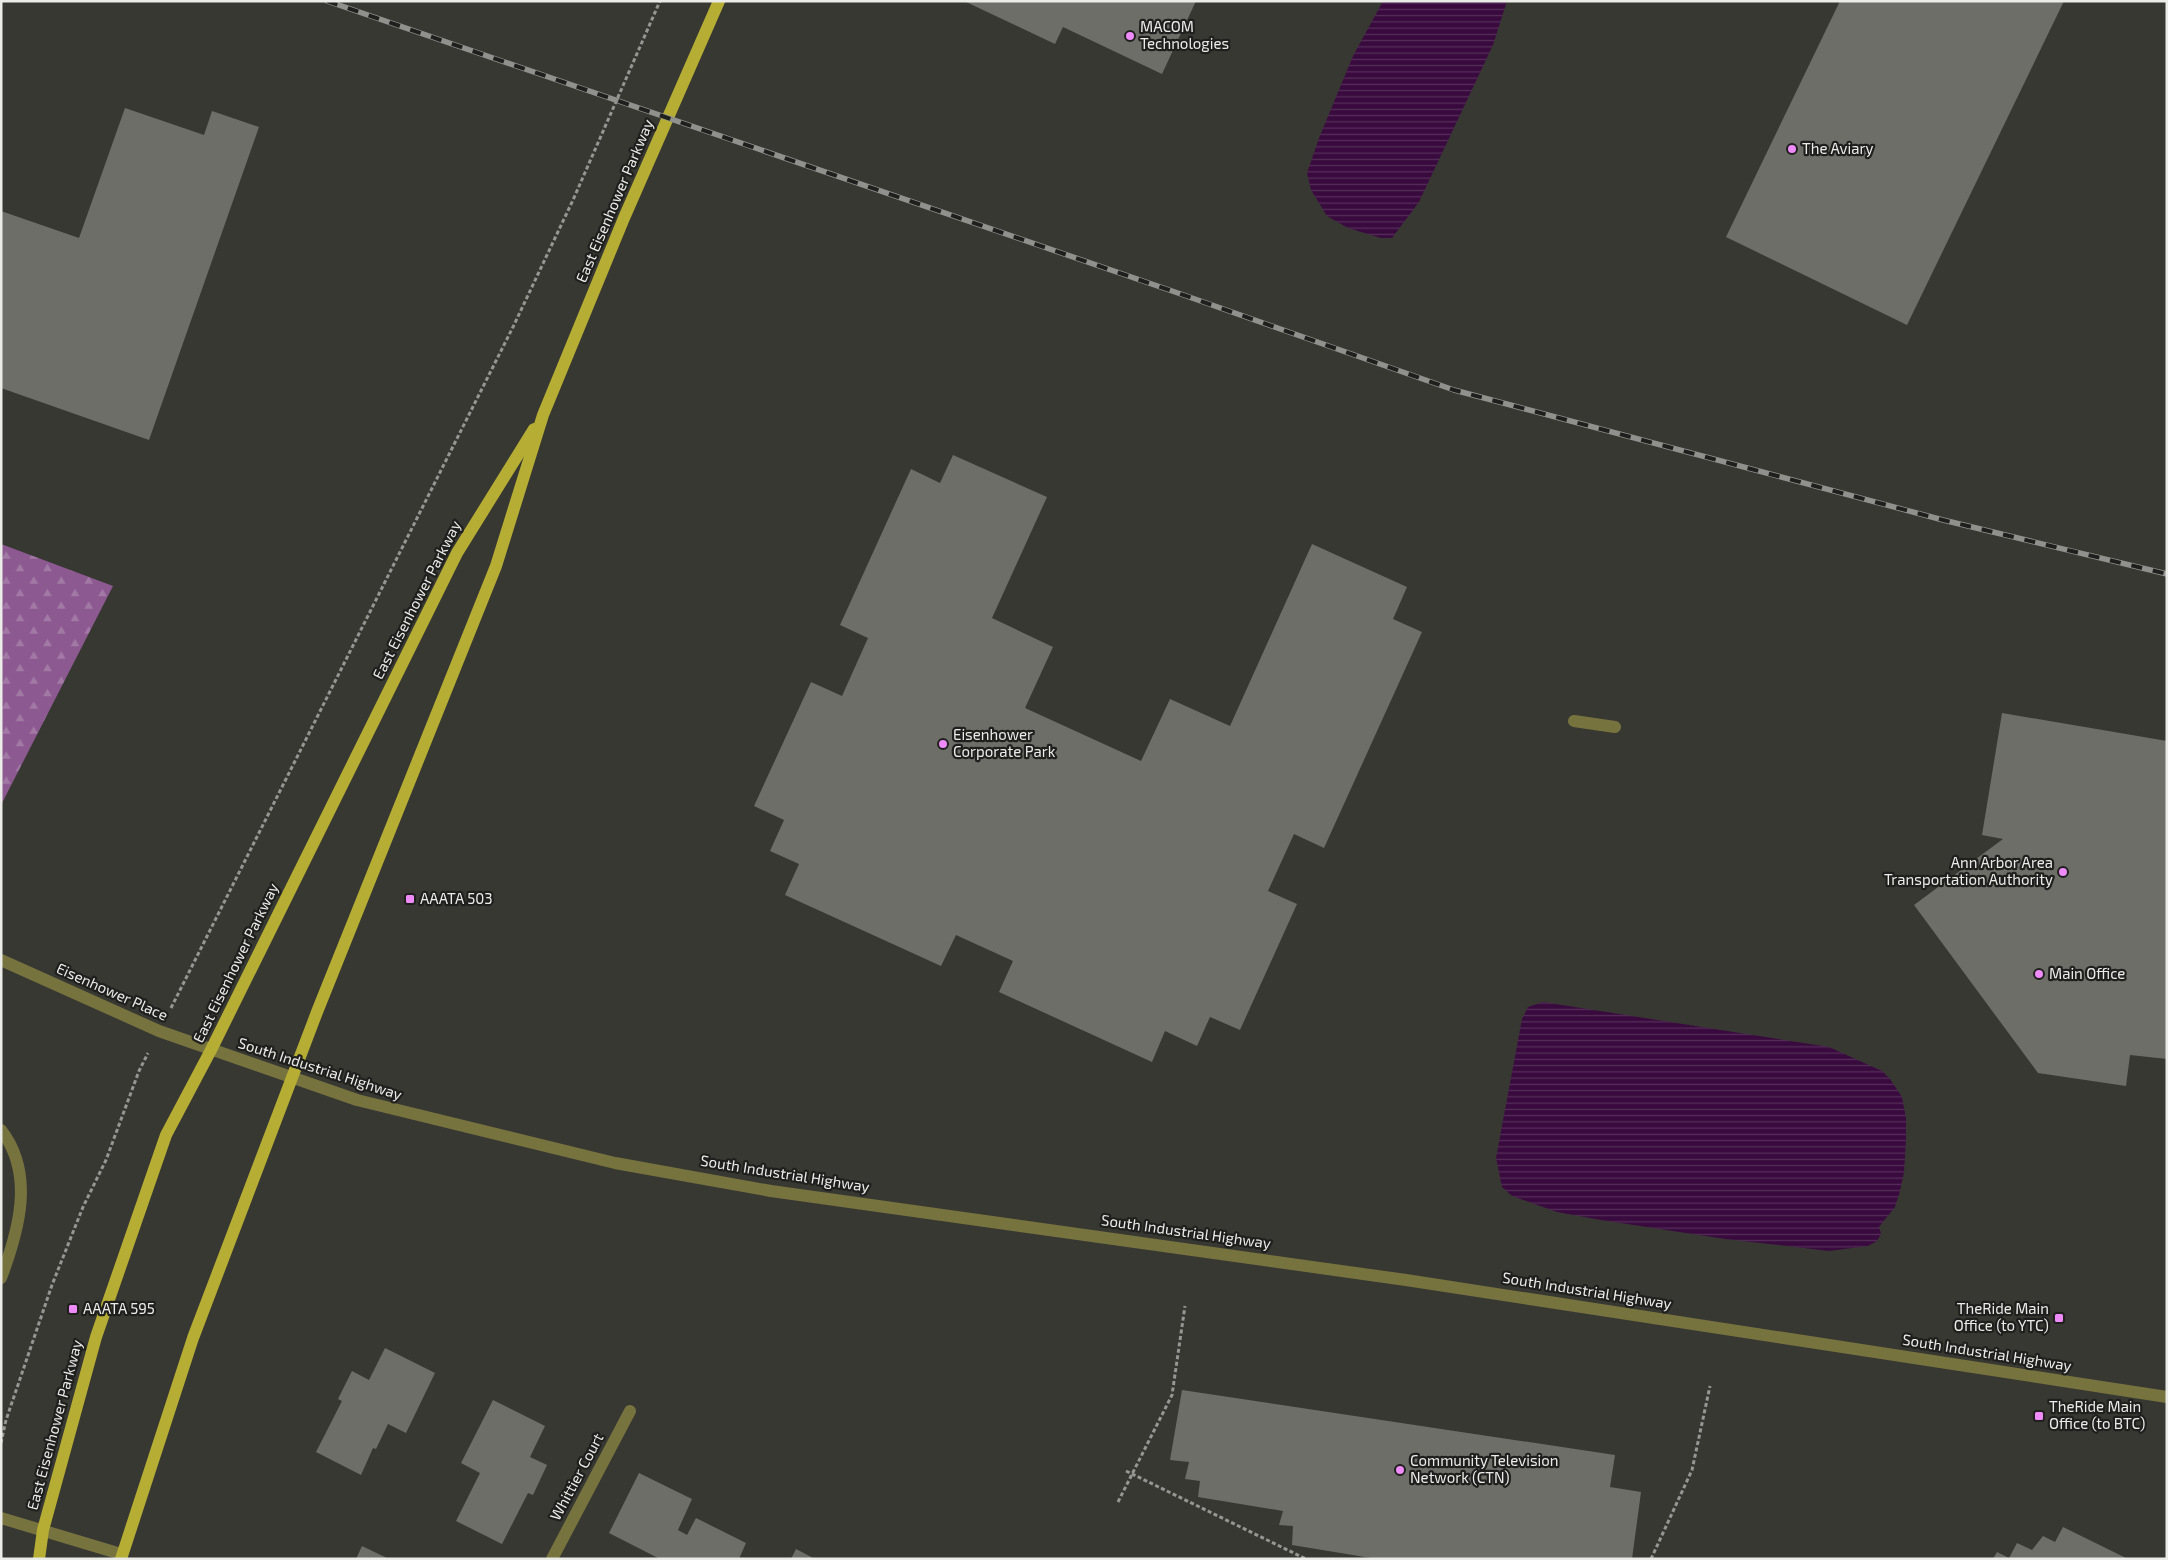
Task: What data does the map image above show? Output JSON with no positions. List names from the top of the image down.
{
  "streets": {
    "main road": ["East Eisenhower Parkway"],
    "street": ["Eisenhower Place", "South Industrial Highway", "Whittier Court"]
  },
  "crossings": [
    ["East Eisenhower Parkway", "Eisenhower Place"],
    ["East Eisenhower Parkway", "South Industrial Highway"],
    ["Eisenhower Place", "South Industrial Highway"]
  ],
  "places": {
    "other": [
      "MACOM Technologies",
      "The Aviary",
      "Eisenhower Corporate Park",
      "Ann Arbor Area Transportation Authority",
      "Main Office",
      "Community Television Network (CTN)"
    ],
    "transit": [
      "AAATA 503",
      "AAATA 595",
      "TheRide Main Office (to YTC)",
      "TheRide Main Office (to BTC)"
    ]
  }
}
